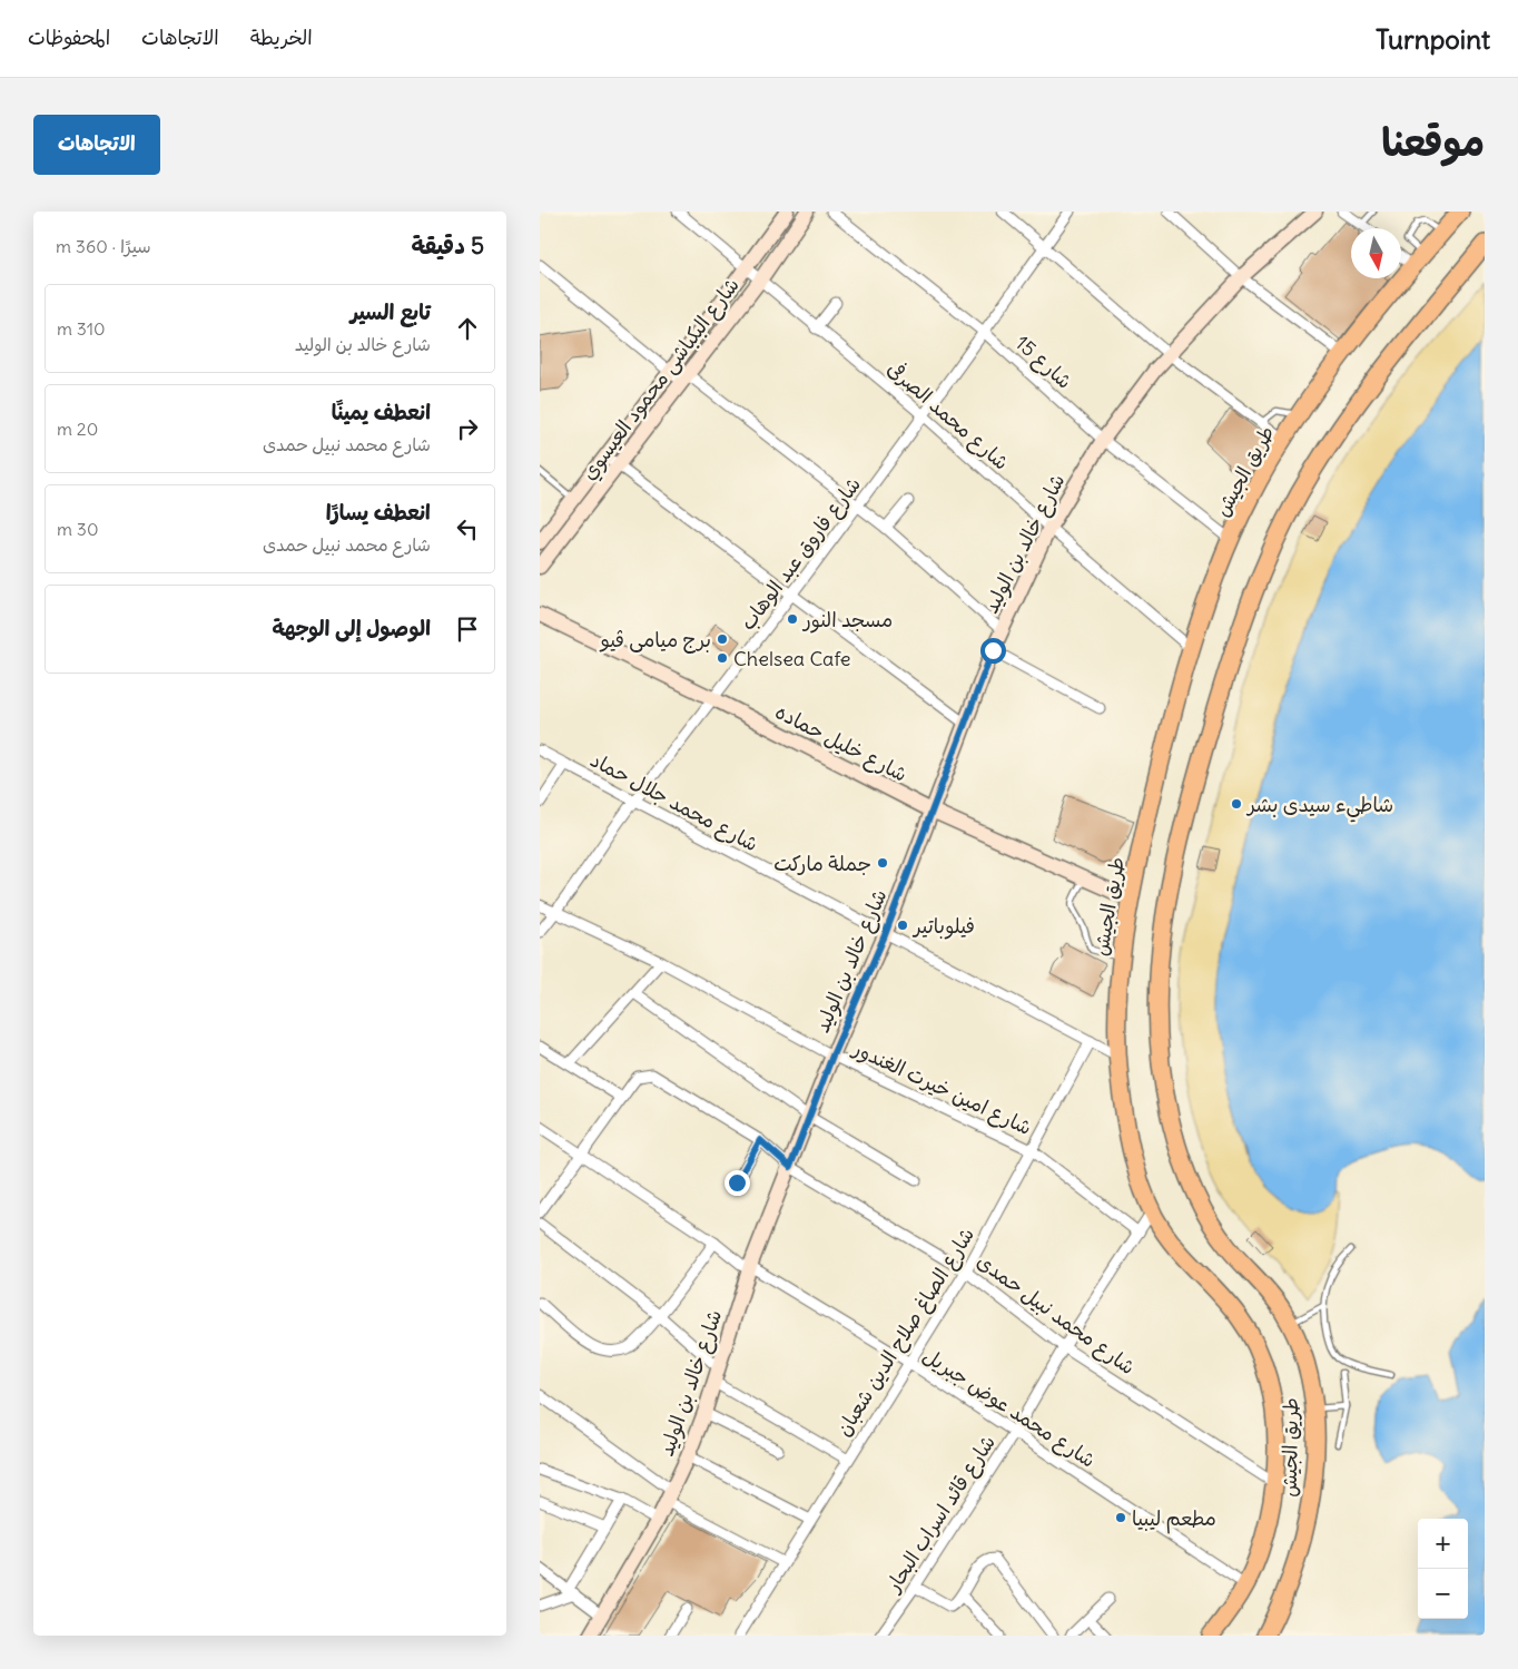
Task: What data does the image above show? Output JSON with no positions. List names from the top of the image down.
{
  "streets": {
    "highway": ["طريق الجيش"],
    "street": [
      "شارع 15",
      "شارع البكباشى محمود العيسوي",
      "شارع محمد الصرفى",
      "شارع خالد بن الوليد",
      "شارع فاروق عبد الوهاب",
      "شارع خليل حماده",
      "شارع محمد جلال حماد",
      "شارع امين خيرت الغندور",
      "شارع محمد نبيل حمدى",
      "شارع الصاغ صلاح الدين شعبان",
      "شارع محمد عوض جبريل",
      "شارع قائد اسراب البحار"
    ]
  },
  "crossings": [
    ["شارع 15", "طريق الجيش"],
    ["شارع 15", "شارع خالد بن الوليد"],
    ["شارع 15", "شارع فاروق عبد الوهاب"],
    ["شارع البكباشى محمود العيسوي", "شارع محمد الصرفى"],
    ["شارع محمد الصرفى", "طريق الجيش"],
    ["شارع محمد الصرفى", "شارع خالد بن الوليد"],
    ["شارع محمد الصرفى", "شارع فاروق عبد الوهاب"],
    ["طريق الجيش", "شارع خليل حماده"],
    ["طريق الجيش", "شارع محمد جلال حماد"],
    ["طريق الجيش", "شارع محمد نبيل حمدى"],
    ["طريق الجيش", "شارع محمد عوض جبريل"],
    ["طريق الجيش", "شارع قائد اسراب البحار"],
    ["شارع خالد بن الوليد", "شارع خليل حماده"],
    ["شارع خالد بن الوليد", "شارع محمد جلال حماد"],
    ["شارع خالد بن الوليد", "شارع امين خيرت الغندور"],
    ["شارع خالد بن الوليد", "شارع محمد نبيل حمدى"],
    ["شارع خالد بن الوليد", "شارع محمد عوض جبريل"],
    ["شارع فاروق عبد الوهاب", "شارع خليل حماده"],
    ["شارع فاروق عبد الوهاب", "شارع محمد جلال حماد"],
    ["شارع فاروق عبد الوهاب", "شارع امين خيرت الغندور"],
    ["شارع محمد جلال حماد", "شارع الصاغ صلاح الدين شعبان"],
    ["شارع امين خيرت الغندور", "شارع الصاغ صلاح الدين شعبان"],
    ["شارع امين خيرت الغندور", "شارع قائد اسراب البحار"],
    ["شارع محمد نبيل حمدى", "شارع الصاغ صلاح الدين شعبان"],
    ["شارع محمد نبيل حمدى", "شارع قائد اسراب البحار"],
    ["شارع الصاغ صلاح الدين شعبان", "شارع محمد عوض جبريل"],
    ["شارع محمد عوض جبريل", "شارع قائد اسراب البحار"]
  ],
  "places": [
    "مسجد النور",
    "برج ميامى ڤيو",
    "Chelsea Cafe",
    "شاطيء سيدى بشر",
    "جملة ماركت",
    "فيلوباتير",
    "مطعم ليبيا"
  ],
  "north": "bottom",
  "page": {
    "header": "Turnpoint",
    "nav": ["الخريطة", "الاتجاهات", "المحفوظات"],
    "title": "موقعنا",
    "buttons": "الاتجاهات",
    "heading": ["5 دقيقة", "سيرًا · 360 m"],
    "list": [
      ["تابع السير", "شارع خالد بن الوليد", "310 m"],
      ["انعطف يمينًا", "شارع محمد نبيل حمدى", "20 m"],
      ["انعطف يسارًا", "شارع محمد نبيل حمدى", "30 m"],
      "الوصول إلى الوجهة"
    ],
    "map_buttons": ["+", "−"]
  }
}
